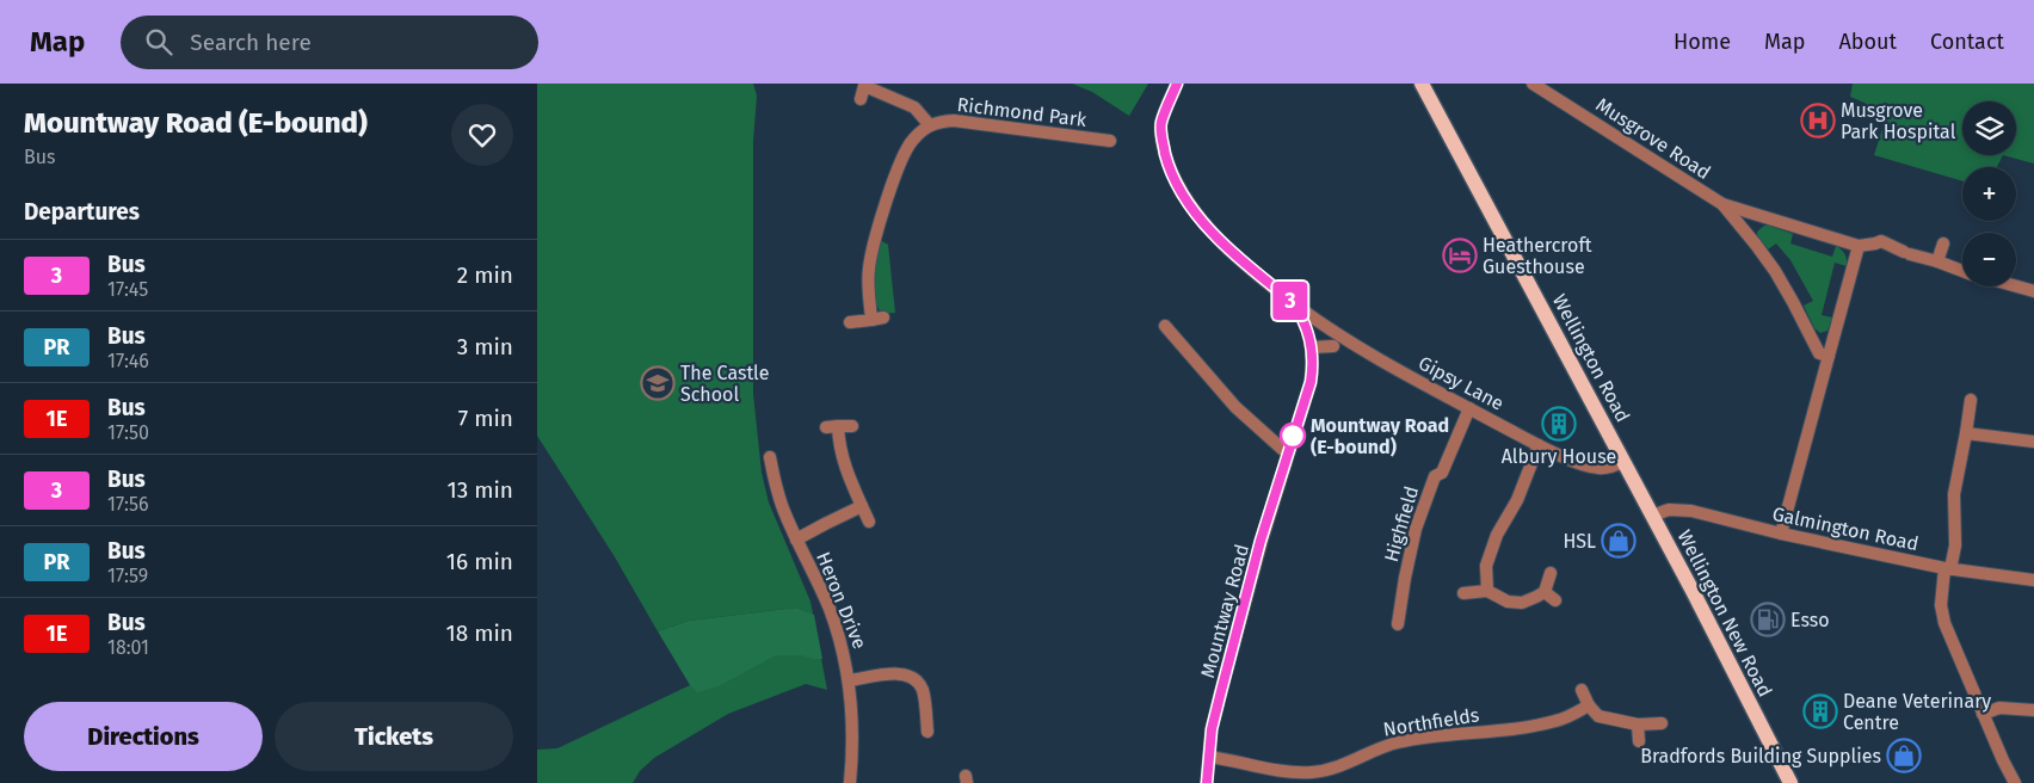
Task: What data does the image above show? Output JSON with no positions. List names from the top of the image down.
{
  "streets": {
    "main road": ["Wellington Road", "Wellington New Road"],
    "street": [
      "Richmond Park",
      "Musgrove Road",
      "Gipsy Lane",
      "Highfield",
      "Galmington Road",
      "Heron Drive",
      "Mountway Road",
      "Northfields"
    ]
  },
  "crossings": [
    ["Wellington Road", "Gipsy Lane"],
    ["Wellington Road", "Wellington New Road"],
    ["Gipsy Lane", "Highfield"],
    ["Gipsy Lane", "Wellington New Road"],
    ["Galmington Road", "Wellington New Road"],
    ["Mountway Road", "Northfields"]
  ],
  "places": {
    "hospital": ["Musgrove Park Hospital"],
    "hotel": ["Heathercroft Guesthouse"],
    "school or university": ["The Castle School"],
    "building": ["Albury House", "Deane Veterinary Centre"],
    "other": ["Mountway Road (E-bound)"],
    "shop": ["HSL", "Bradfords Building Supplies"],
    "fuel station": ["Esso"]
  },
  "lines": ["bus line 3"],
  "page": {
    "header": "Map",
    "search": "Search here",
    "nav": [
      "Home",
      "Map",
      "About",
      "Contact"
    ],
    "heading": [
      ["Mountway Road (E-bound)", "Bus"],
      "Departures"
    ],
    "on_map": "3",
    "map_buttons": ["+", "−"],
    "list": [
      {
        "mark": "3",
        "name": "Bus",
        "note": "17:45",
        "value": "2 min"
      },
      {
        "mark": "PR",
        "name": "Bus",
        "note": "17:46",
        "value": "3 min"
      },
      {
        "mark": "1E",
        "name": "Bus",
        "note": "17:50",
        "value": "7 min"
      },
      {
        "mark": "3",
        "name": "Bus",
        "note": "17:56",
        "value": "13 min"
      },
      {
        "mark": "PR",
        "name": "Bus",
        "note": "17:59",
        "value": "16 min"
      },
      {
        "mark": "1E",
        "name": "Bus",
        "note": "18:01",
        "value": "18 min"
      }
    ],
    "buttons": ["Directions", "Tickets"]
  }
}
